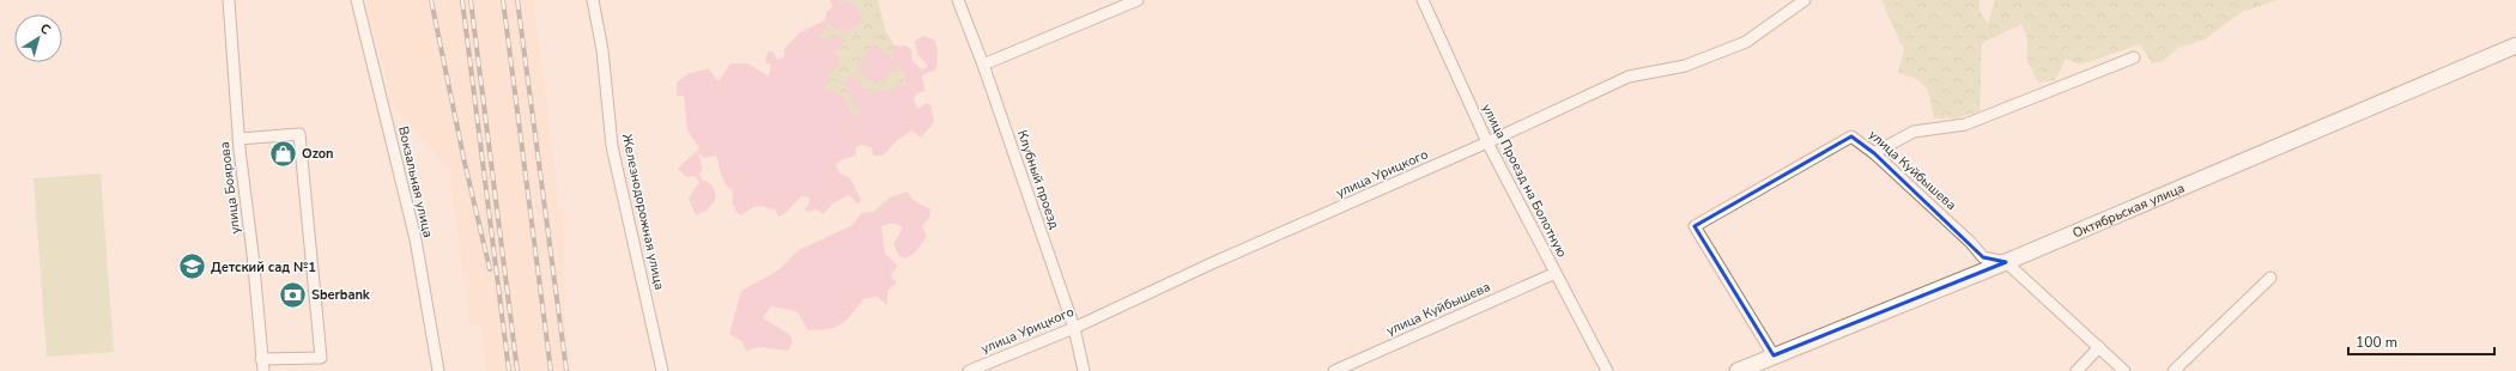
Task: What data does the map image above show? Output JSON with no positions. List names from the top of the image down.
{
  "streets": {
    "street": [
      "улица Куйбышева",
      "улица Урицкого",
      "Клубный проезд",
      "улица Проезд на Болотную",
      "Вокзальная улица",
      "улица Боярова",
      "Октябрьская улица",
      "Железнодорожная улица"
    ]
  },
  "crossings": [
    ["улица Куйбышева", "улица Проезд на Болотную"],
    ["улица Куйбышева", "Октябрьская улица"],
    ["улица Урицкого", "Клубный проезд"],
    ["улица Урицкого", "улица Проезд на Болотную"]
  ],
  "places": {
    "shop": ["Ozon"],
    "school or university": ["Детский сад №1"],
    "bank": ["Sberbank"]
  },
  "scale_bar": "100 m",
  "north": "top right"
}
